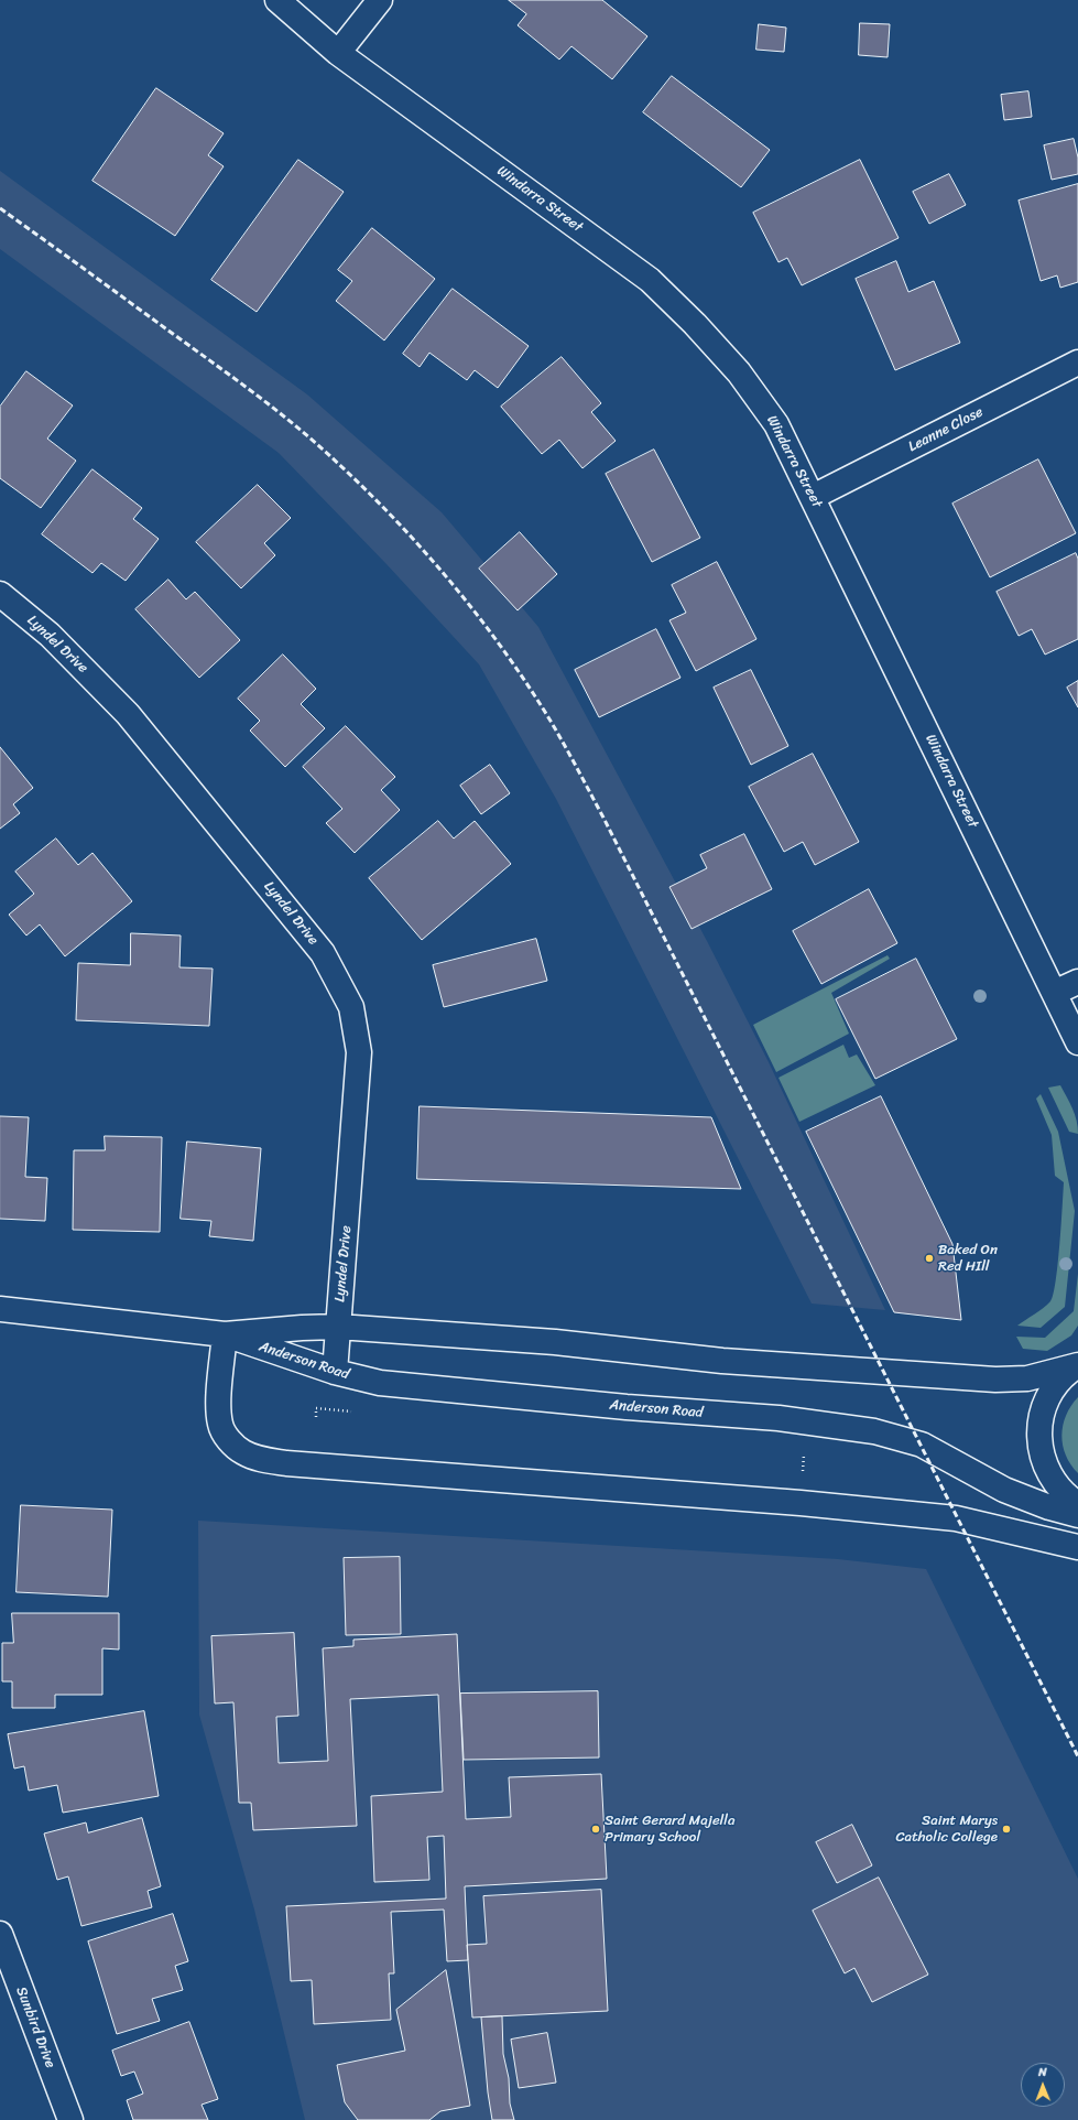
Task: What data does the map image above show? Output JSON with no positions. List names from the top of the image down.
{
  "streets": {
    "street": [
      "Windarra Street",
      "Leanne Close",
      "Lyndel Drive",
      "Anderson Road",
      "Sunbird Drive"
    ]
  },
  "crossings": [
    ["Windarra Street", "Leanne Close"],
    ["Lyndel Drive", "Anderson Road"]
  ],
  "places": ["Baked On Red HIll", "Saint Gerard Majella Primary School", "Saint Marys Catholic College"],
  "north": "top"
}
